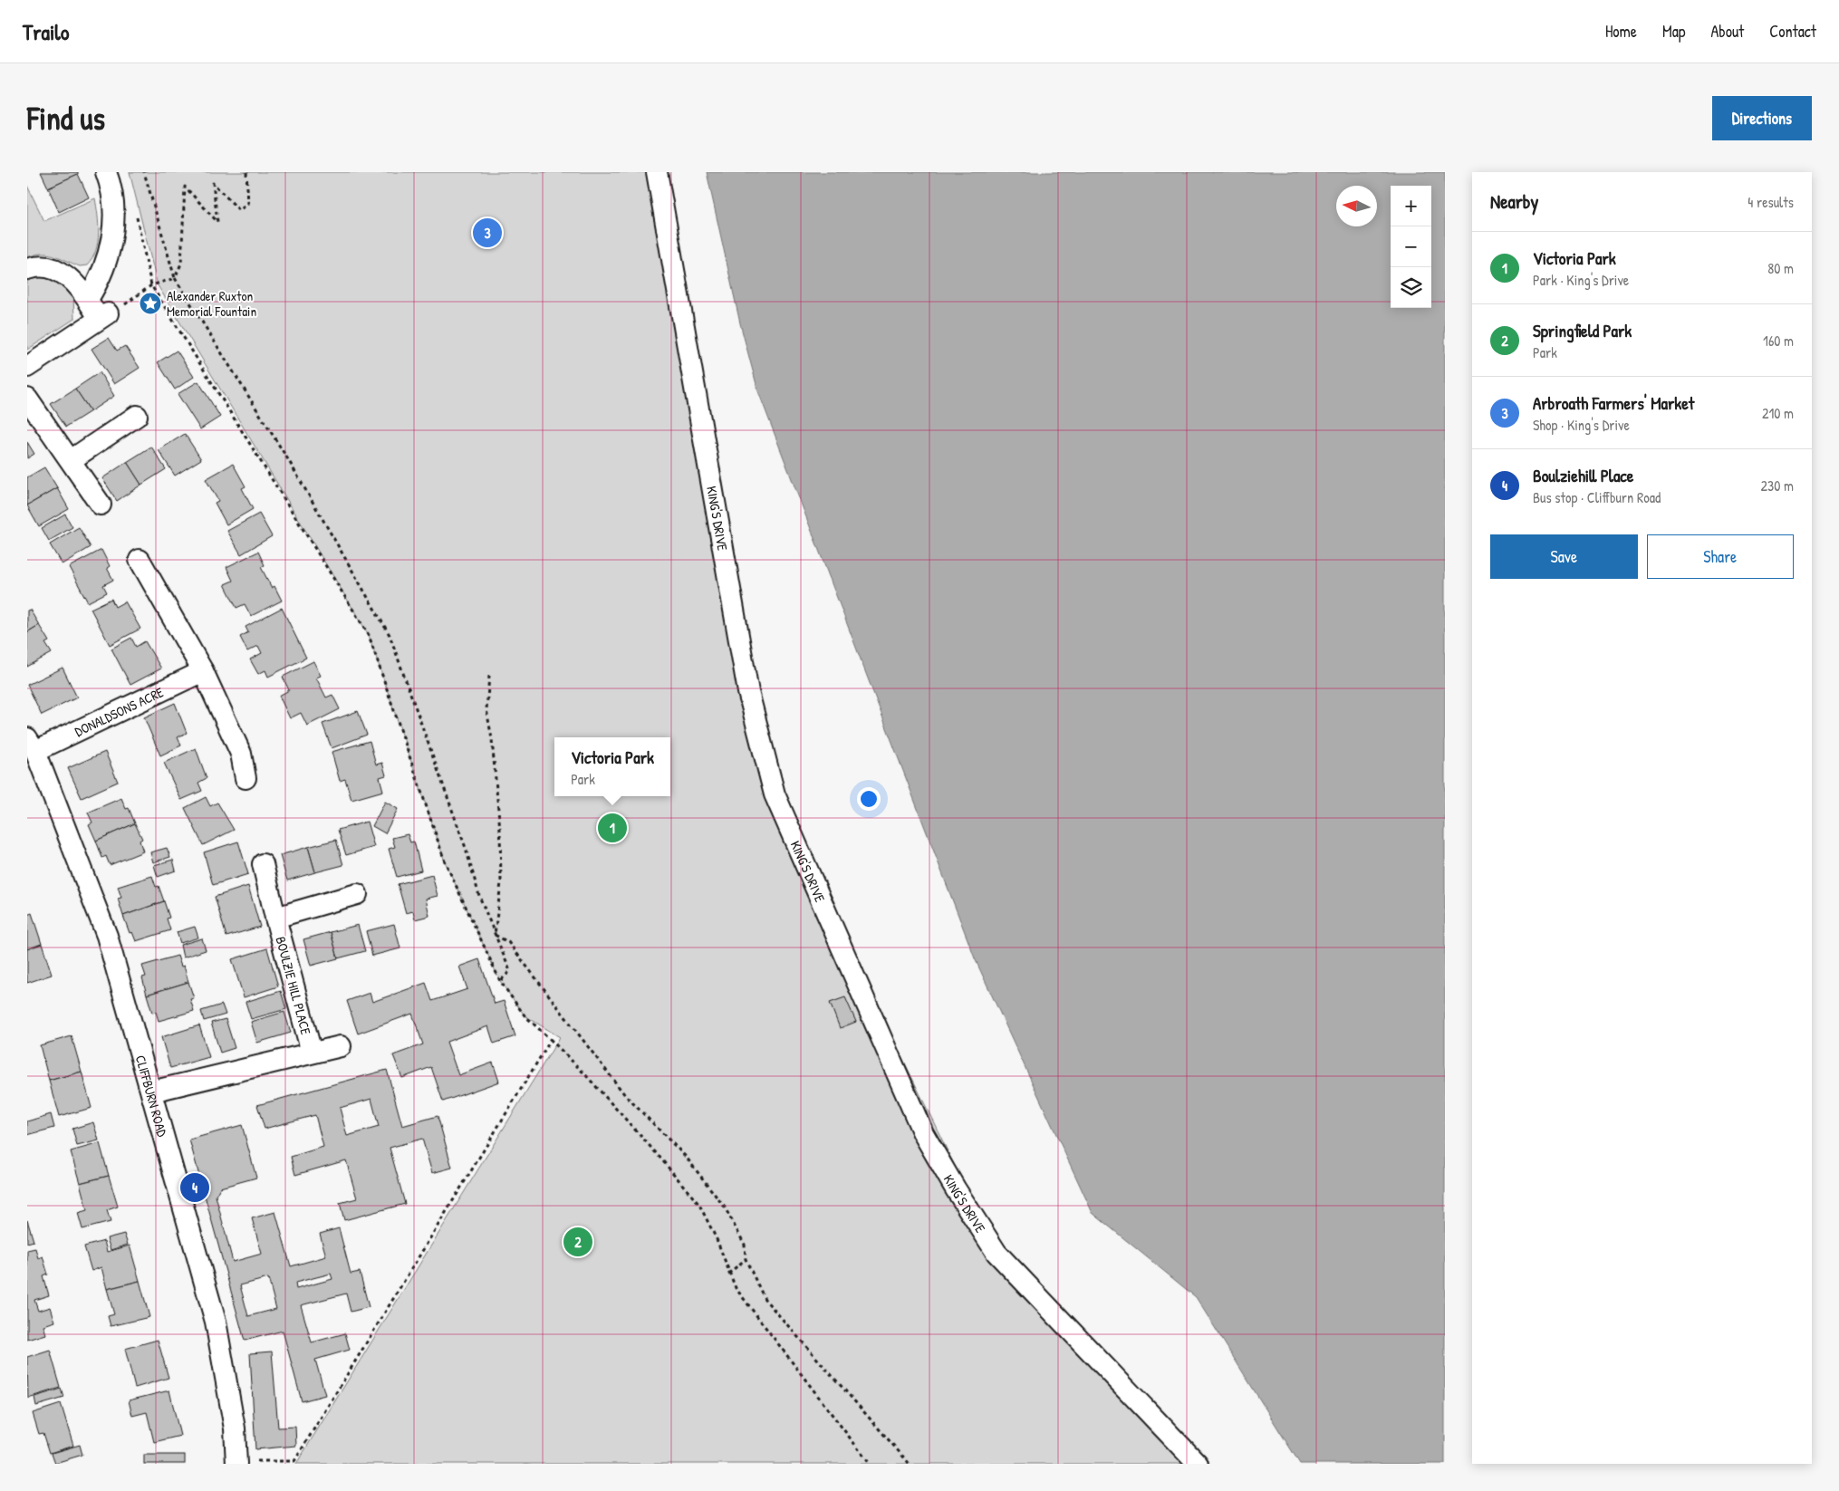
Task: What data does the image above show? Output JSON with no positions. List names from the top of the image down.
{
  "streets": {
    "street": [
      "KING'S DRIVE",
      "DONALDSONS ACRE",
      "BOULZIE HILL PLACE",
      "CLIFFBURN ROAD"
    ]
  },
  "crossings": [
    ["DONALDSONS ACRE", "CLIFFBURN ROAD"]
  ],
  "places": {
    "place": ["Alexander Ruxton Memorial Fountain"]
  },
  "north": "left",
  "page": {
    "header": "Trailo",
    "nav": [
      "Home",
      "Map",
      "About",
      "Contact"
    ],
    "buttons": [
      "Directions",
      ["Save", "Share"]
    ],
    "title": "Find us",
    "heading": ["Nearby", "4 results"],
    "map_buttons": ["+", "−"],
    "pins": [
      "3",
      "1",
      "4",
      "2"
    ],
    "list": [
      {
        "mark": "1",
        "name": "Victoria Park",
        "note": "Park · King's Drive",
        "value": "80 m"
      },
      {
        "mark": "2",
        "name": "Springfield Park",
        "note": "Park",
        "value": "160 m"
      },
      {
        "mark": "3",
        "name": "Arbroath Farmers' Market",
        "note": "Shop · King's Drive",
        "value": "210 m"
      },
      {
        "mark": "4",
        "name": "Boulziehill Place",
        "note": "Bus stop · Cliffburn Road",
        "value": "230 m"
      }
    ],
    "popup": ["Victoria Park", "Park"]
  }
}
